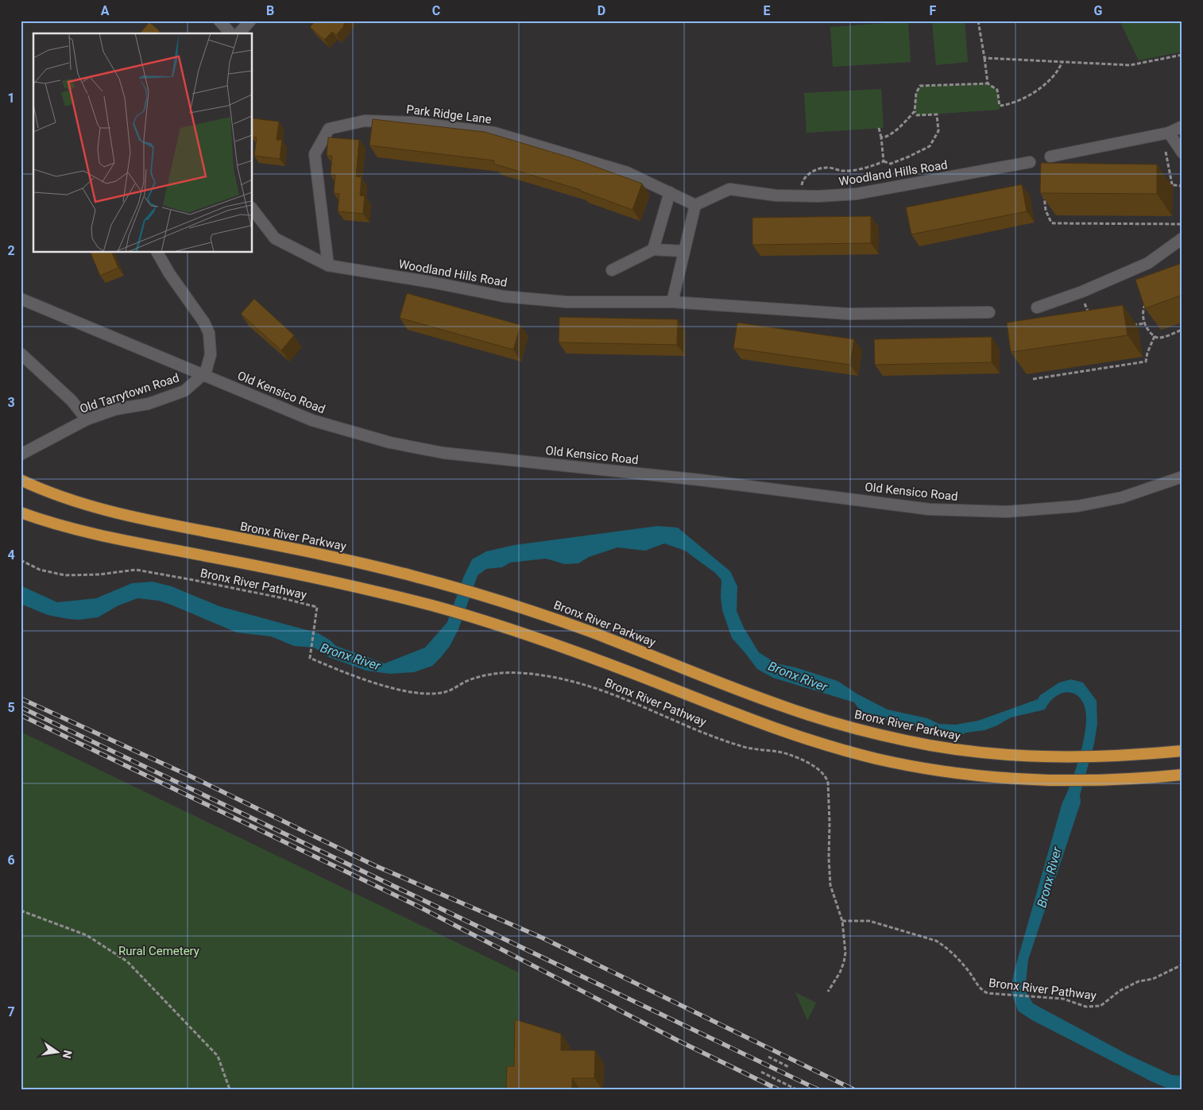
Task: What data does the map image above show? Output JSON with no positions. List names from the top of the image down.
{
  "streets": {
    "highway": ["Bronx River Parkway"],
    "street": [
      "Park Ridge Lane",
      "Woodland Hills Road",
      "Old Kensico Road",
      "Old Tarrytown Road"
    ],
    "path": ["Bronx River Pathway"]
  },
  "crossings": [
    ["Park Ridge Lane", "Woodland Hills Road"],
    ["Old Kensico Road", "Old Tarrytown Road"]
  ],
  "water": ["Bronx River"],
  "parks": ["Rural Cemetery"],
  "north": "right",
  "grid": {
    "columns": [
      "A",
      "B",
      "C",
      "D",
      "E",
      "F",
      "G"
    ],
    "rows": [
      "1",
      "2",
      "3",
      "4",
      "5",
      "6",
      "7"
    ]
  }
}
